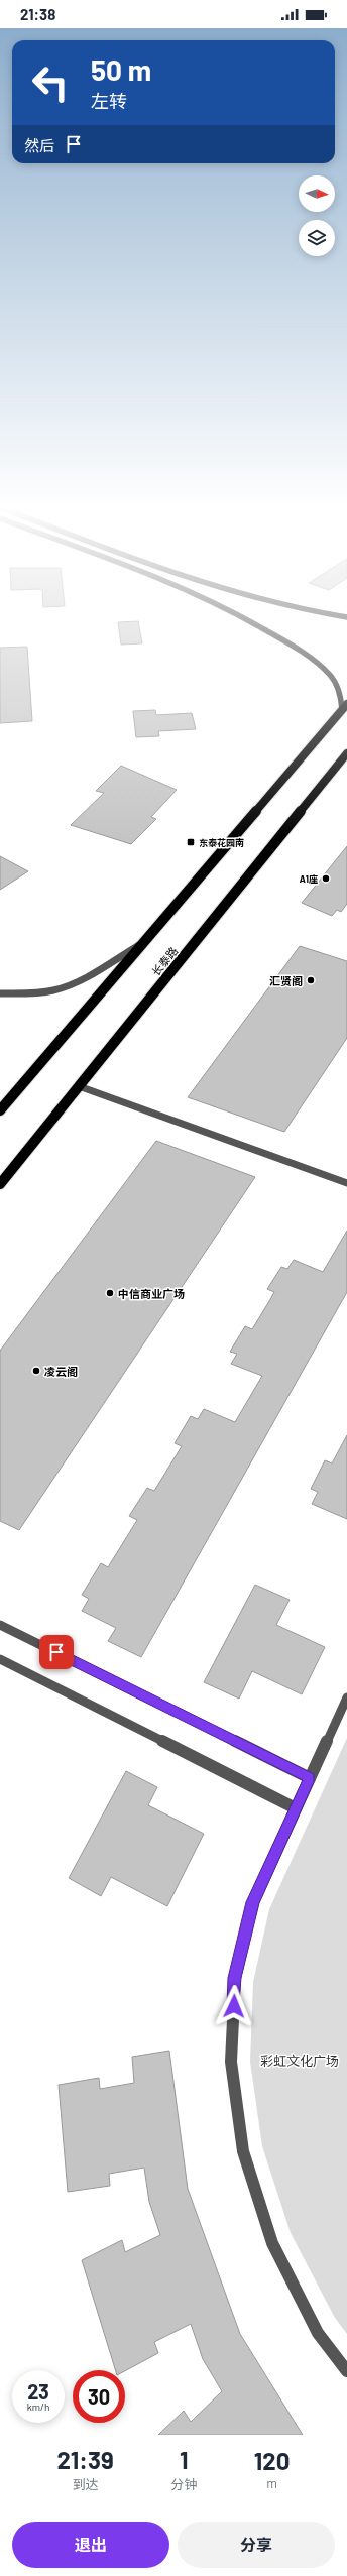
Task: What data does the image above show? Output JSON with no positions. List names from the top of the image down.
{
  "streets": {
    "highway": ["长泰路"]
  },
  "parks": ["彩虹文化广场"],
  "places": {
    "transit": ["东泰花园南"],
    "other": [
      "A1座",
      "汇贤阁",
      "中信商业广场",
      "凌云阁"
    ]
  },
  "north": "right",
  "page": {
    "status": "21:38",
    "turn": ["50 m", "左转"],
    "then": "然后",
    "speed": "23 km/h",
    "limit": "30",
    "eta": [
      "21:39",
      "到达",
      "1",
      "分钟",
      "120",
      "m"
    ],
    "buttons": ["退出", "分享"]
  }
}
